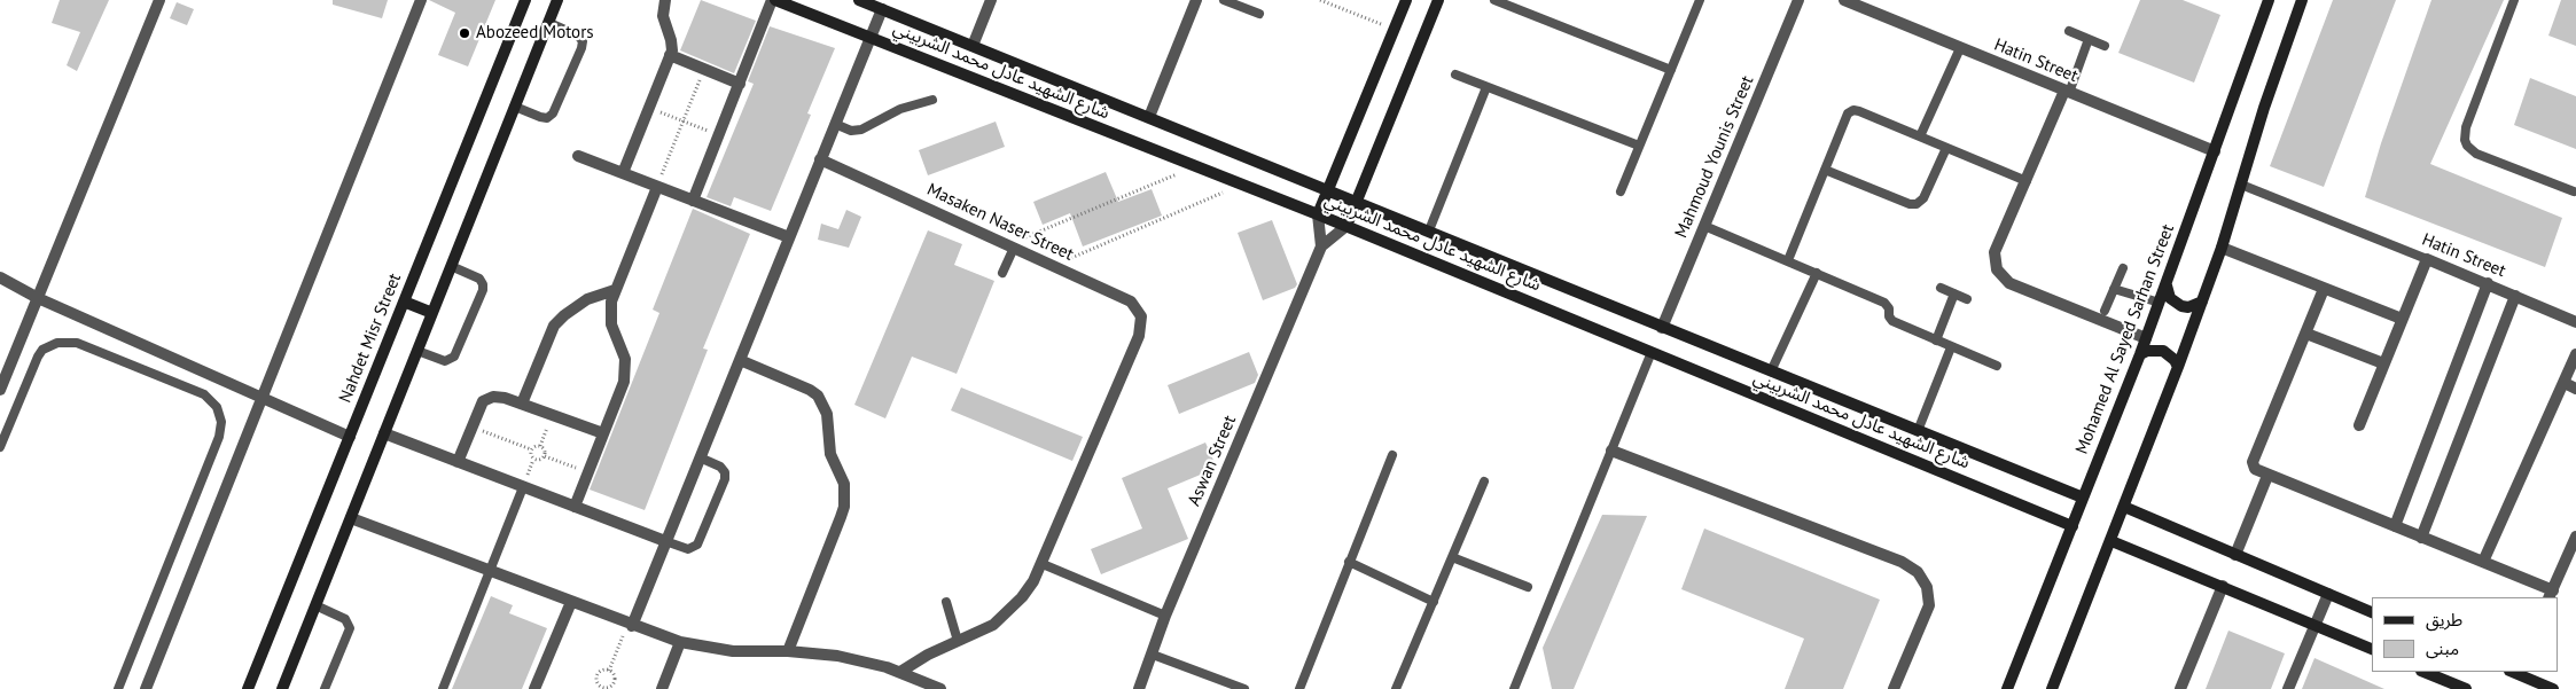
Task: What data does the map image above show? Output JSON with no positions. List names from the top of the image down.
{
  "streets": {
    "street": [
      "Hatin Street",
      "شارع الشهيد عادل محمد الشربيني",
      "Mahmoud Younis Street",
      "Masaken Naser Street",
      "Nahdet Misr Street",
      "Mohamed Al Sayed Sarhan Street",
      "Aswan Street"
    ]
  },
  "crossings": [
    ["Hatin Street", "Mohamed Al Sayed Sarhan Street"],
    ["شارع الشهيد عادل محمد الشربيني", "Mahmoud Younis Street"],
    ["شارع الشهيد عادل محمد الشربيني", "Mohamed Al Sayed Sarhan Street"],
    ["شارع الشهيد عادل محمد الشربيني", "Aswan Street"]
  ],
  "places": ["Abozeed Motors"],
  "legend": ["طريق", "مبنى"]
}
